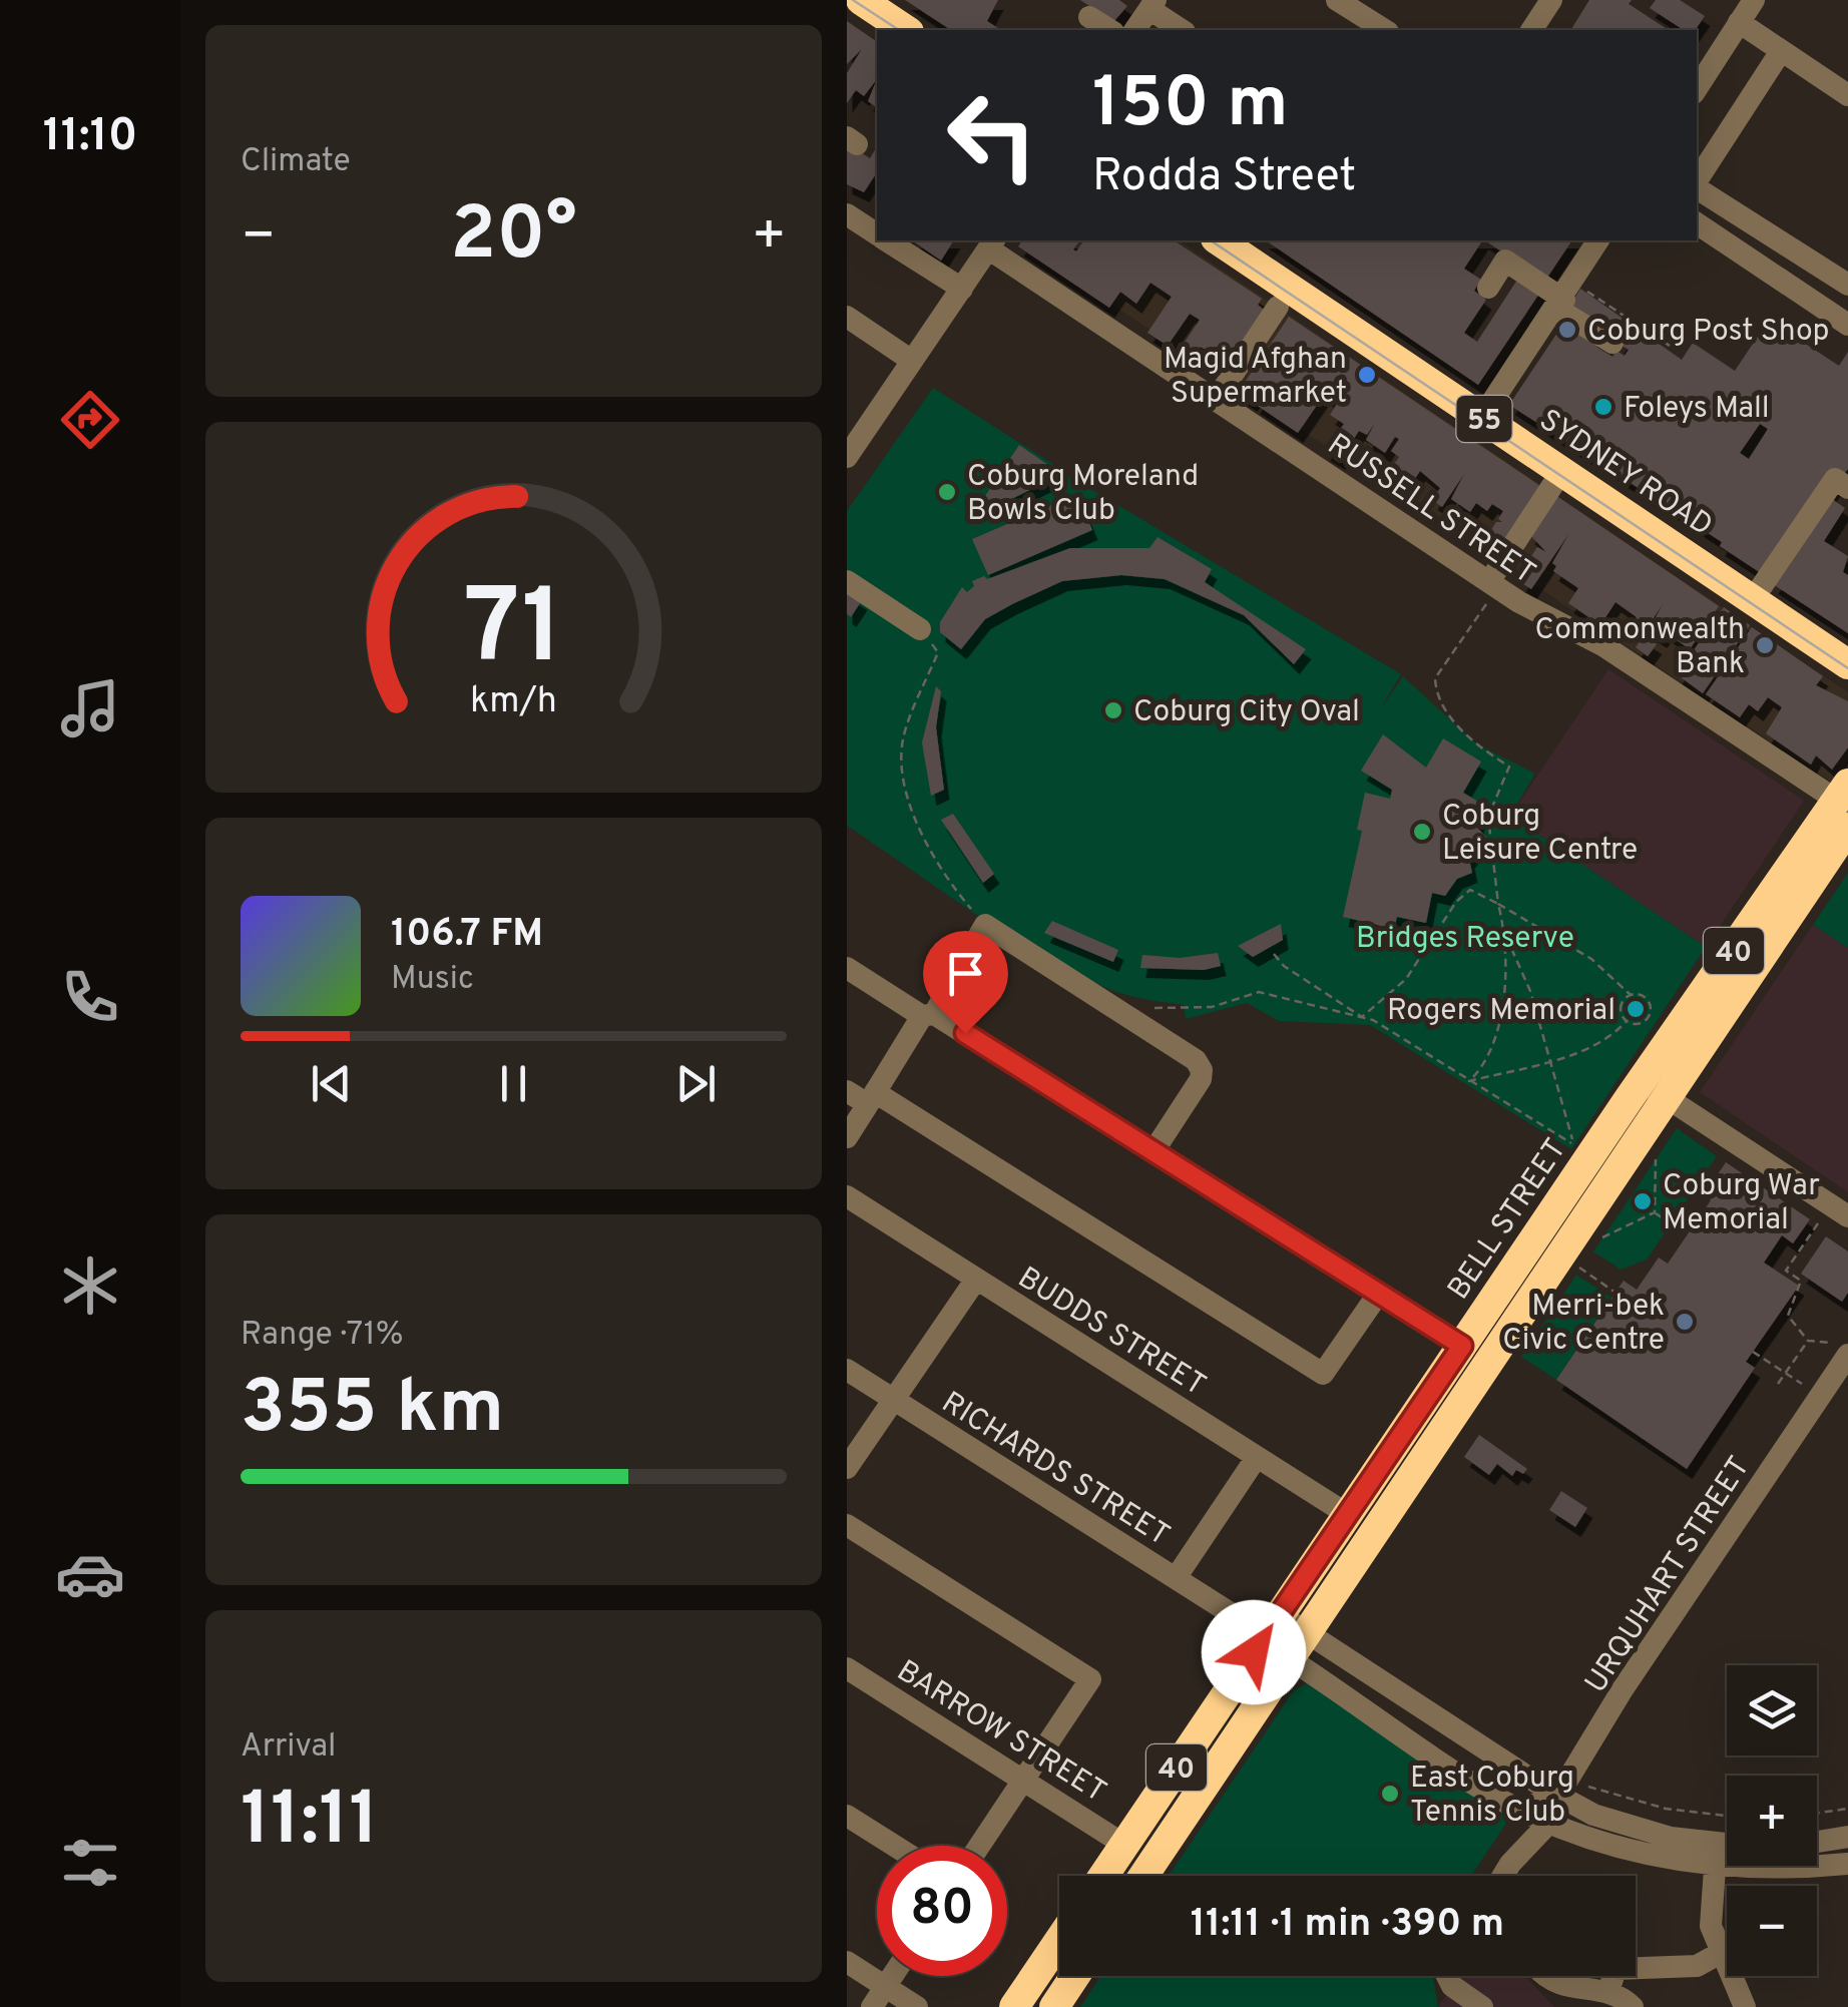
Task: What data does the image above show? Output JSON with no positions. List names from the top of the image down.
{
  "streets": {
    "highway": [
      "55",
      "SYDNEY ROAD",
      "40",
      "BELL STREET"
    ],
    "street": [
      "RUSSELL STREET",
      "BUDDS STREET",
      "RICHARDS STREET",
      "URQUHART STREET",
      "BARROW STREET"
    ]
  },
  "crossings": [
    ["RUSSELL STREET", "BELL STREET"],
    ["BELL STREET", "BUDDS STREET"],
    ["BELL STREET", "RICHARDS STREET"],
    ["BELL STREET", "BARROW STREET"]
  ],
  "parks": ["Bridges Reserve"],
  "places": [
    "Coburg Post Shop",
    "Magid Afghan Supermarket",
    "Foleys Mall",
    "Coburg Moreland Bowls Club",
    "Commonwealth Bank",
    "Coburg City Oval",
    "Coburg Leisure Centre",
    "Rogers Memorial",
    "Coburg War Memorial",
    "Merri-bek Civic Centre",
    "East Coburg Tennis Club"
  ],
  "page": {
    "tabs": "11:10",
    "tile": [
      "Climate",
      ["Range · 71%", "355 km"],
      ["Arrival", "11:11"]
    ],
    "turn": ["150 m", "Rodda Street"],
    "heat": ["−", "20°", "+"],
    "song": ["106.7 FM", "Music"],
    "map_buttons": ["+", "−"],
    "limit": "80",
    "trip": "11:11 · 1 min · 390 m",
    "gauge": ["71", "km/h"]
  }
}
